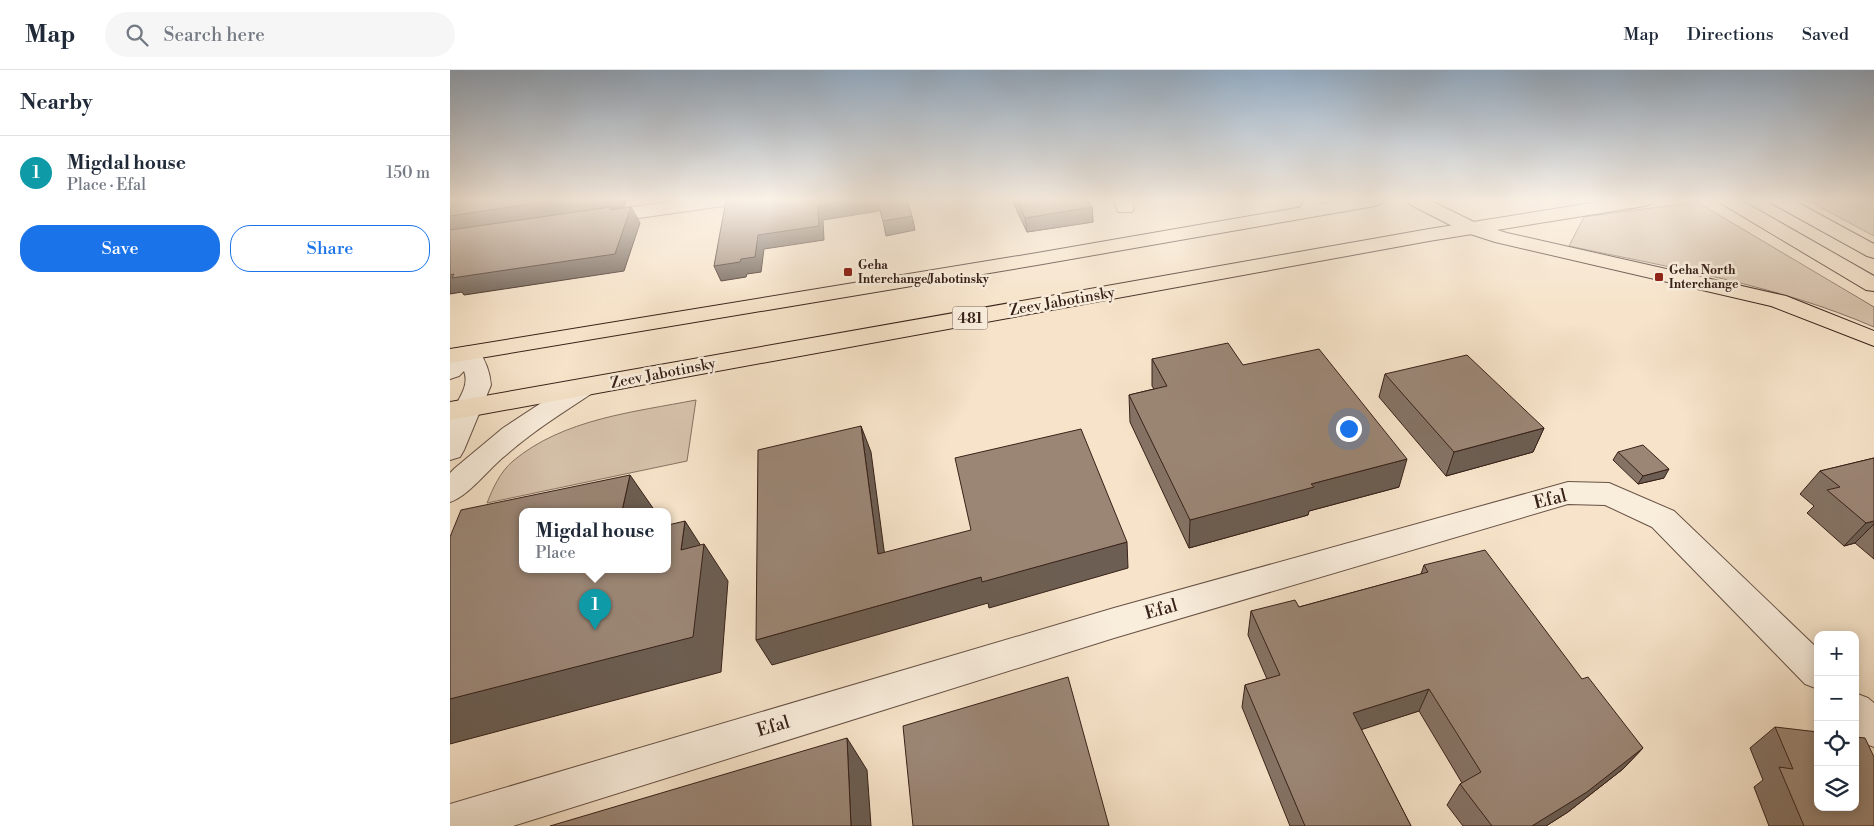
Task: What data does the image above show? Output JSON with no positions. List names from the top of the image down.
{
  "streets": {
    "main road": ["Zeev Jabotinsky", "481"],
    "street": ["Efal"]
  },
  "places": {
    "transit": ["Geha Interchange/Jabotinsky", "Geha North Interchange"]
  },
  "page": {
    "header": "Map",
    "search": "Search here",
    "nav": ["Map", "Directions", "Saved"],
    "heading": "Nearby",
    "list": [
      {
        "mark": "1",
        "name": "Migdal house",
        "note": "Place · Efal",
        "value": "150 m"
      }
    ],
    "buttons": ["Save", "Share"],
    "popup": ["Migdal house", "Place"],
    "pins": "1",
    "map_buttons": ["+", "−"]
  }
}
